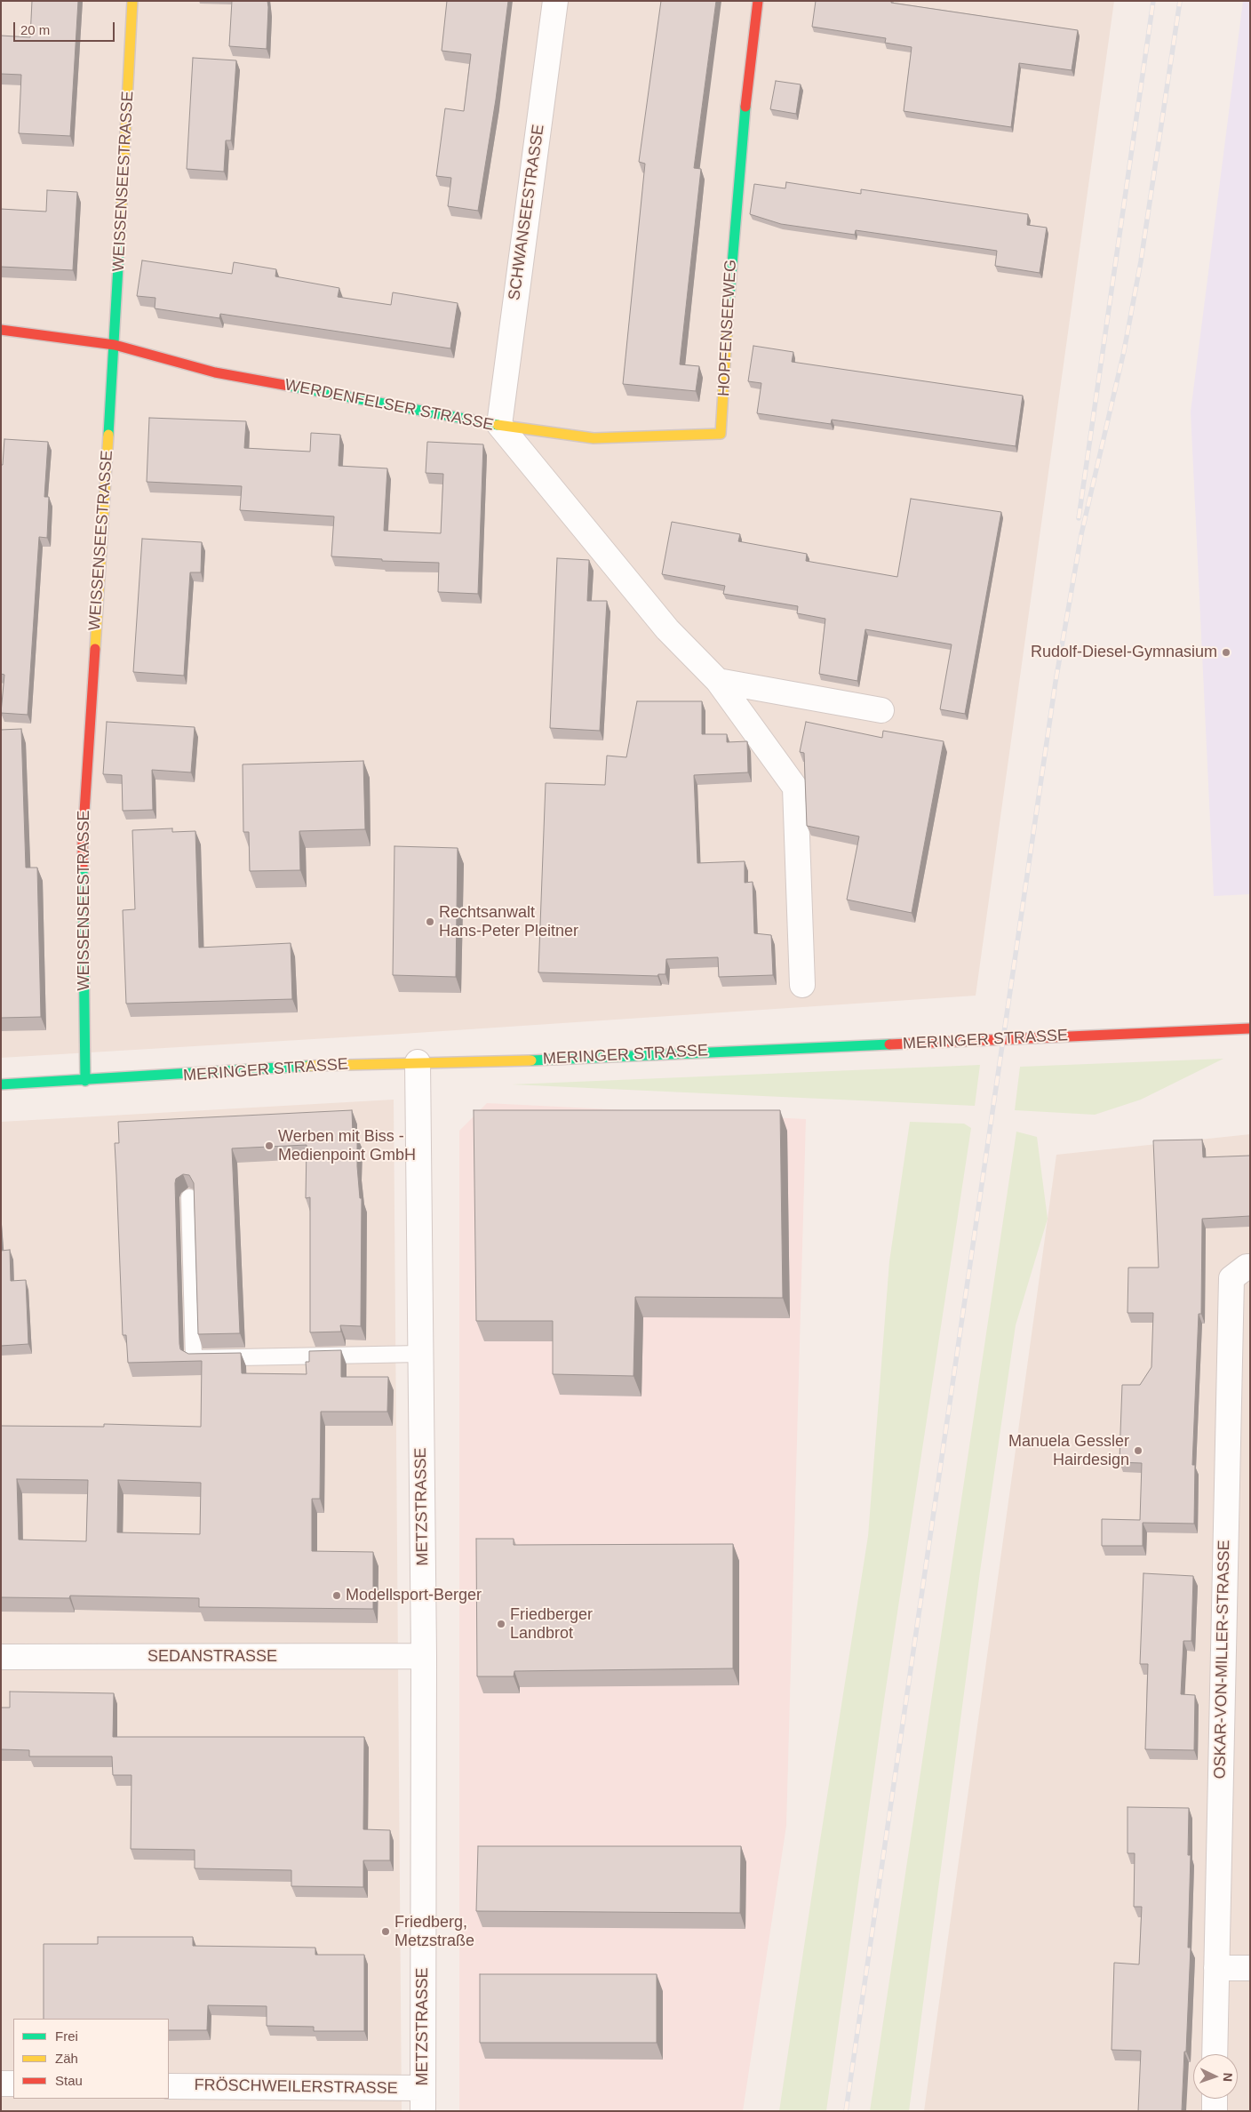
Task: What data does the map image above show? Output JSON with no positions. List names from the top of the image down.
{
  "streets": {
    "street": [
      "WEISSENSEESTRASSE",
      "SCHWANSEESTRASSE",
      "HOPFENSEEWEG",
      "WERDENFELSER STRASSE",
      "MERINGER STRASSE",
      "METZSTRASSE",
      "SEDANSTRASSE",
      "OSKAR-VON-MILLER-STRASSE",
      "FRÖSCHWEILERSTRASSE"
    ]
  },
  "crossings": [
    ["WEISSENSEESTRASSE", "WERDENFELSER STRASSE"],
    ["WEISSENSEESTRASSE", "MERINGER STRASSE"],
    ["SCHWANSEESTRASSE", "HOPFENSEEWEG"],
    ["SCHWANSEESTRASSE", "WERDENFELSER STRASSE"],
    ["HOPFENSEEWEG", "WERDENFELSER STRASSE"],
    ["MERINGER STRASSE", "METZSTRASSE"],
    ["METZSTRASSE", "SEDANSTRASSE"],
    ["METZSTRASSE", "FRÖSCHWEILERSTRASSE"]
  ],
  "places": [
    "Rudolf-Diesel-Gymnasium",
    "Rechtsanwalt Hans-Peter Pleitner",
    "Werben mit Biss - Medienpoint GmbH",
    "Manuela Gessler Hairdesign",
    "Modellsport-Berger",
    "Friedberger Landbrot",
    "Friedberg, Metzstraße"
  ],
  "legend": ["Frei", "Zäh", "Stau"],
  "scale_bar": "20 m",
  "north": "right"
}
